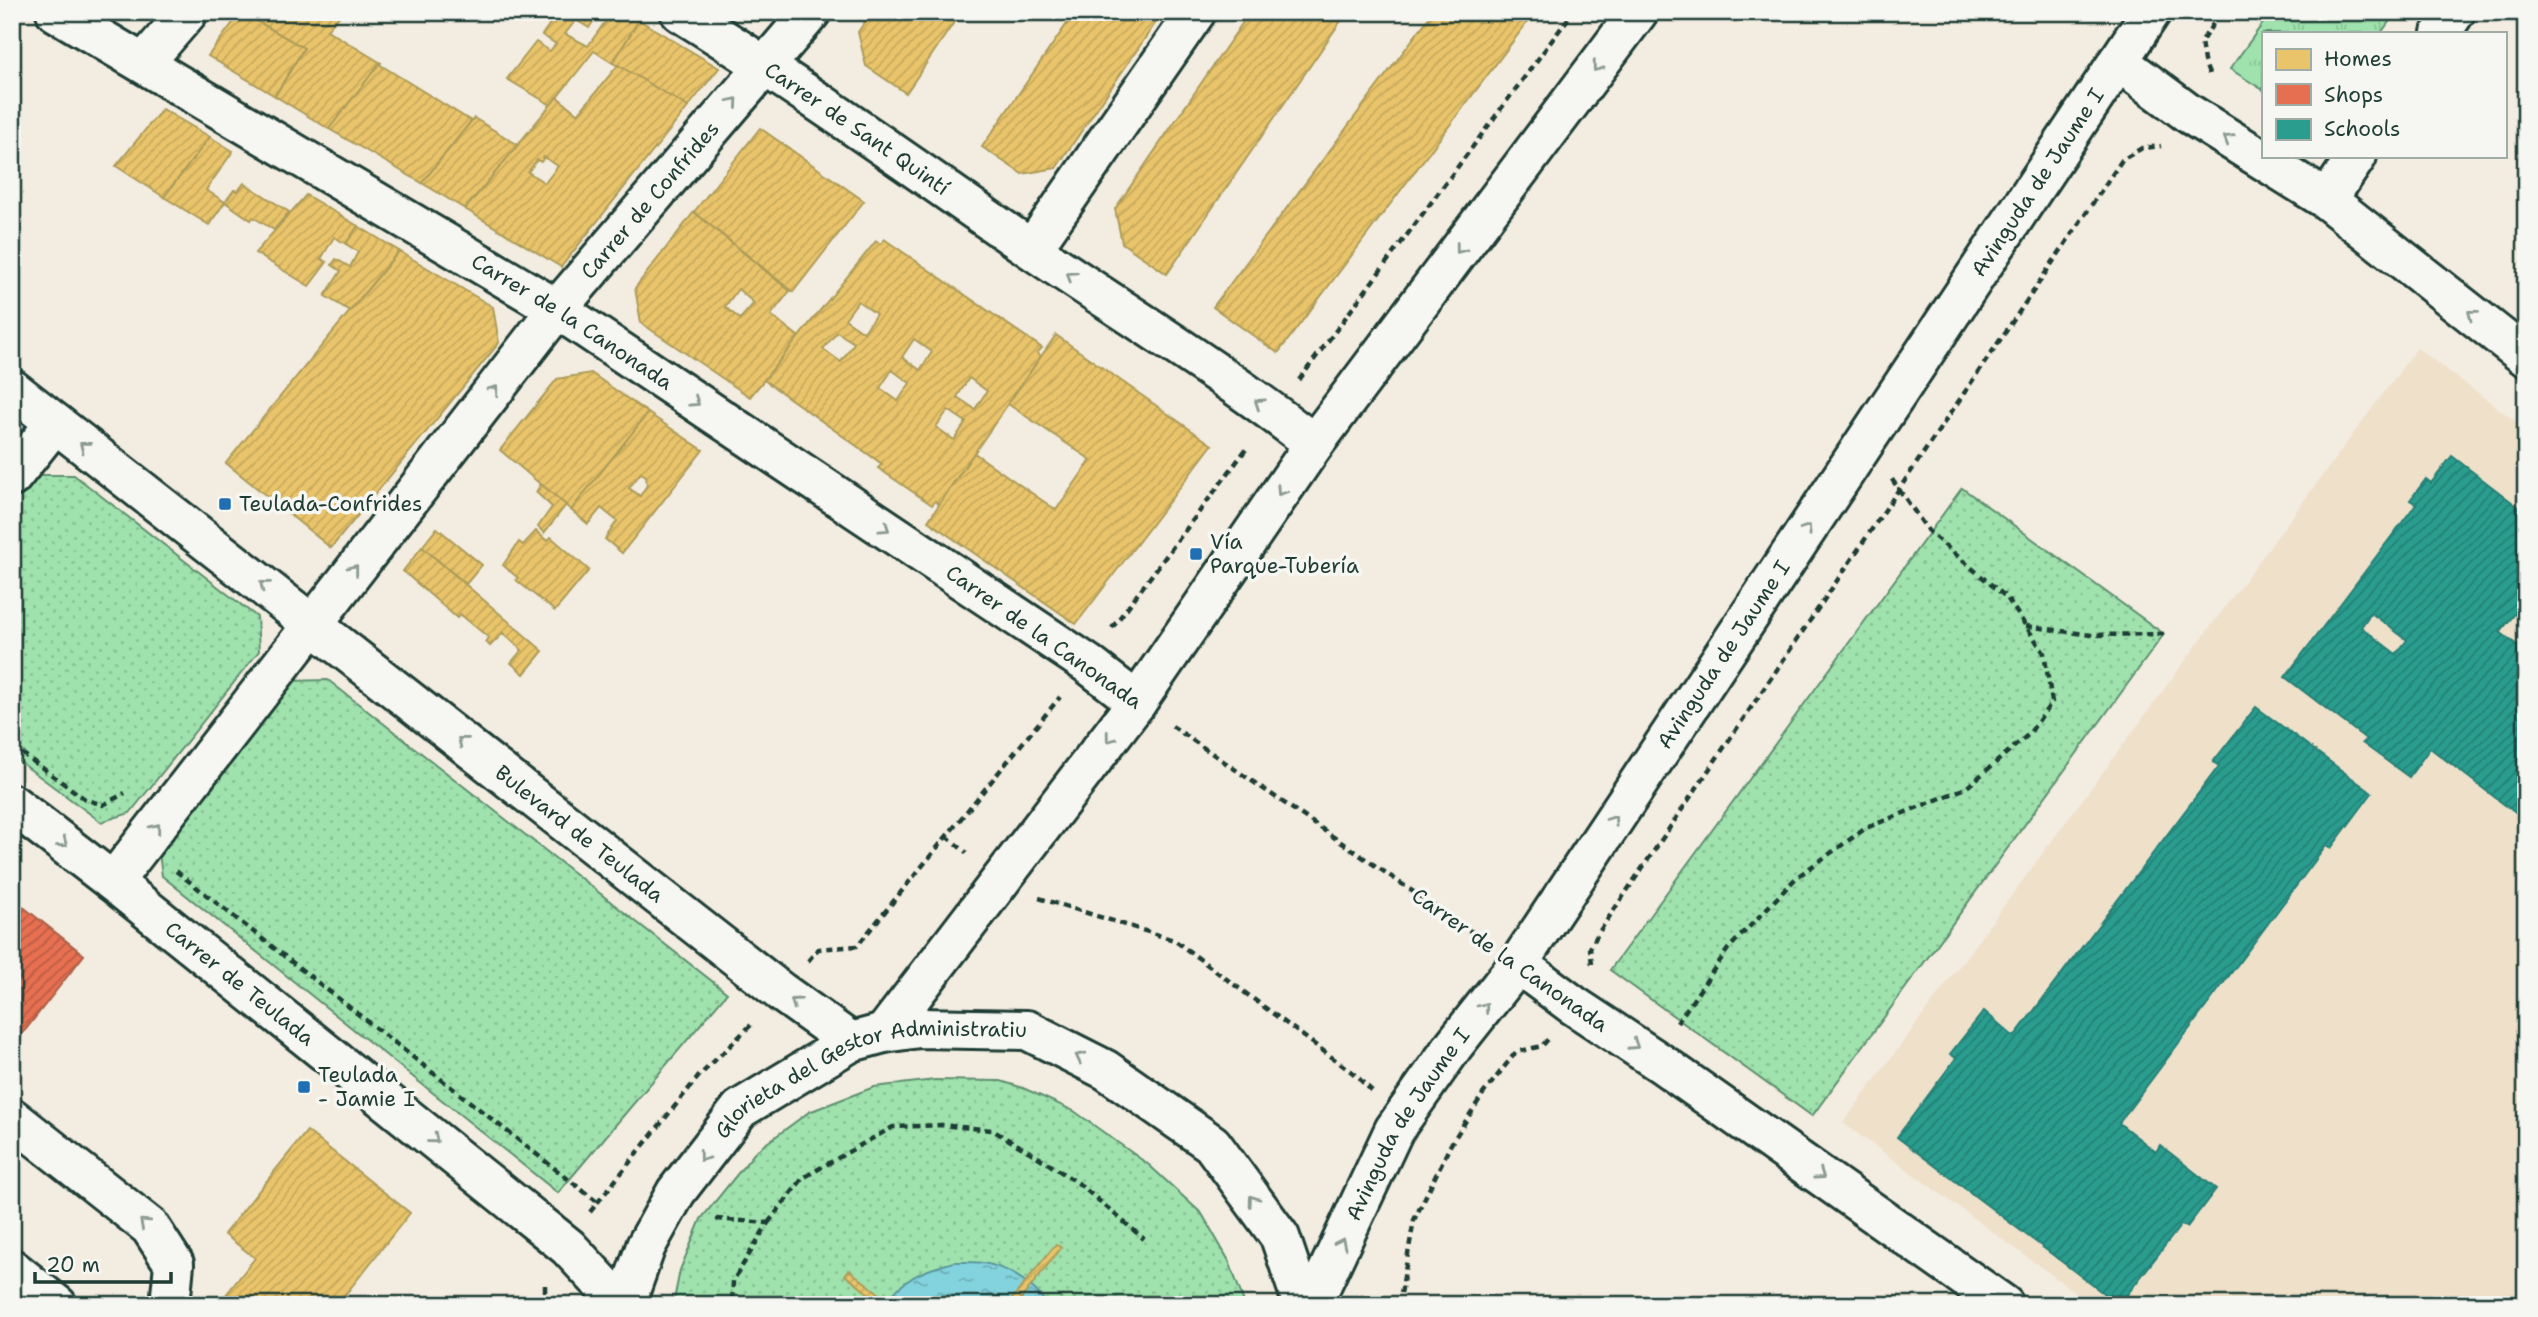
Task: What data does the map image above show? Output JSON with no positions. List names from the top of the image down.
{
  "streets": {
    "main road": [
      "Carrer de Sant Quintí",
      "Avinguda de Jaume I",
      "Carrer de Confrides",
      "Carrer de la Canonada",
      "Bulevard de Teulada",
      "Carrer de Teulada",
      "Glorieta del Gestor Administratiu"
    ]
  },
  "crossings": [
    ["Carrer de Sant Quintí", "Carrer de Confrides"],
    ["Avinguda de Jaume I", "Carrer de la Canonada"],
    ["Carrer de Confrides", "Carrer de la Canonada"],
    ["Carrer de Confrides", "Bulevard de Teulada"],
    ["Bulevard de Teulada", "Glorieta del Gestor Administratiu"],
    ["Carrer de Teulada", "Glorieta del Gestor Administratiu"]
  ],
  "one_way": [
    "Carrer de Sant Quintí",
    "Avinguda de Jaume I",
    "Carrer de Confrides",
    "Carrer de la Canonada",
    "Bulevard de Teulada"
  ],
  "places": {
    "transit": ["Teulada-Confrides", "Vía Parque-Tubería", "Teulada - Jamie I"]
  },
  "legend": ["Homes", "Shops", "Schools"],
  "scale_bar": "20 m"
}
